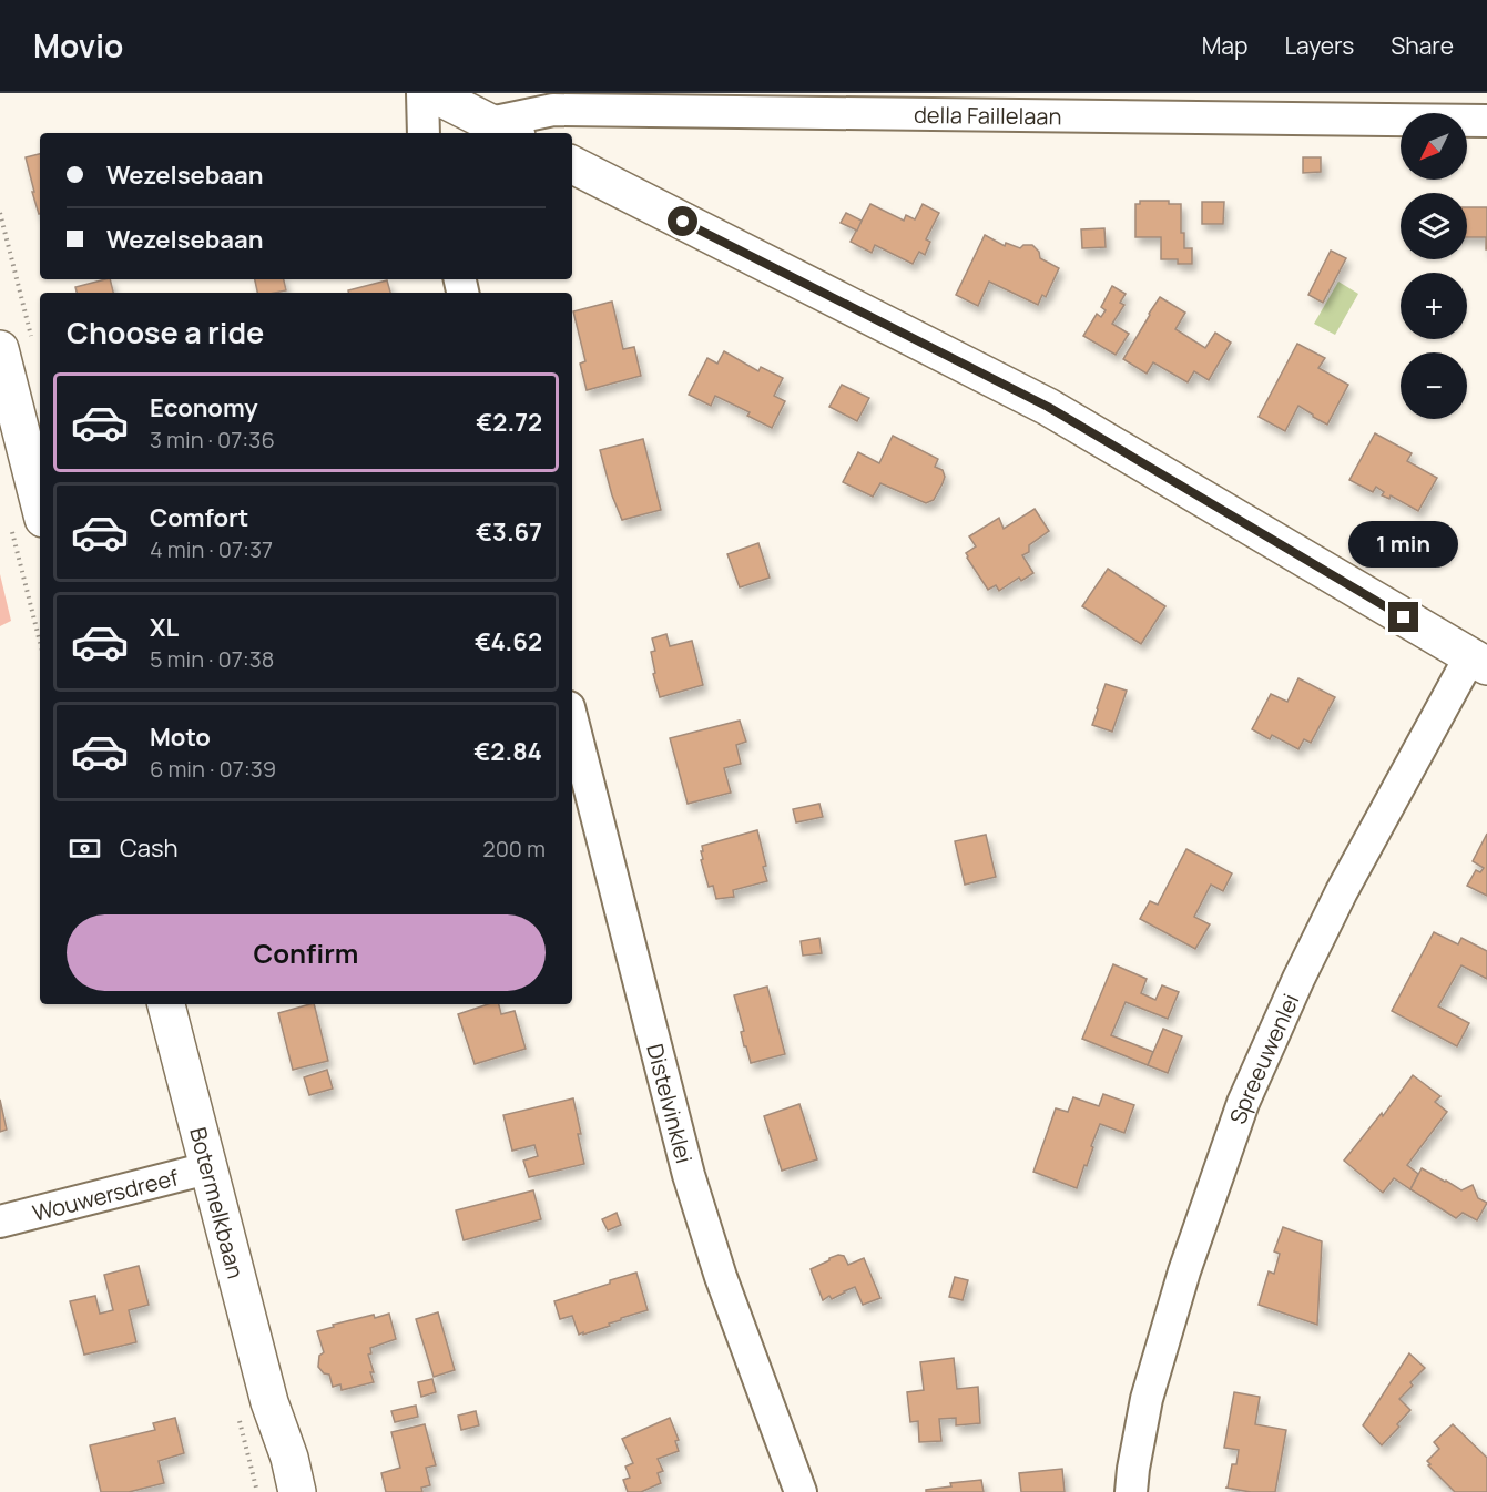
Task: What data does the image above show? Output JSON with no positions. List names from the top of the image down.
{
  "streets": {
    "street": [
      "della Faillelaan",
      "Spreeuwenlei",
      "Distelvinklei",
      "Wouwersdreef",
      "Botermelkbaan"
    ]
  },
  "crossings": [
    ["Wouwersdreef", "Botermelkbaan"]
  ],
  "north": "bottom left",
  "page": {
    "header": "Movio",
    "nav": ["Map", "Layers", "Share"],
    "map_buttons": ["+", "−"],
    "banner": ["Wezelsebaan", "Wezelsebaan"],
    "heading": "Choose a ride",
    "list": [
      {
        "name": "Economy",
        "note": "3 min · 07:36",
        "value": "€2.72"
      },
      {
        "name": "Comfort",
        "note": "4 min · 07:37",
        "value": "€3.67"
      },
      {
        "name": "XL",
        "note": "5 min · 07:38",
        "value": "€4.62"
      },
      {
        "name": "Moto",
        "note": "6 min · 07:39",
        "value": "€2.84"
      }
    ],
    "bubble": "1 min",
    "pay": ["Cash", "200 m"],
    "buttons": "Confirm"
  }
}
